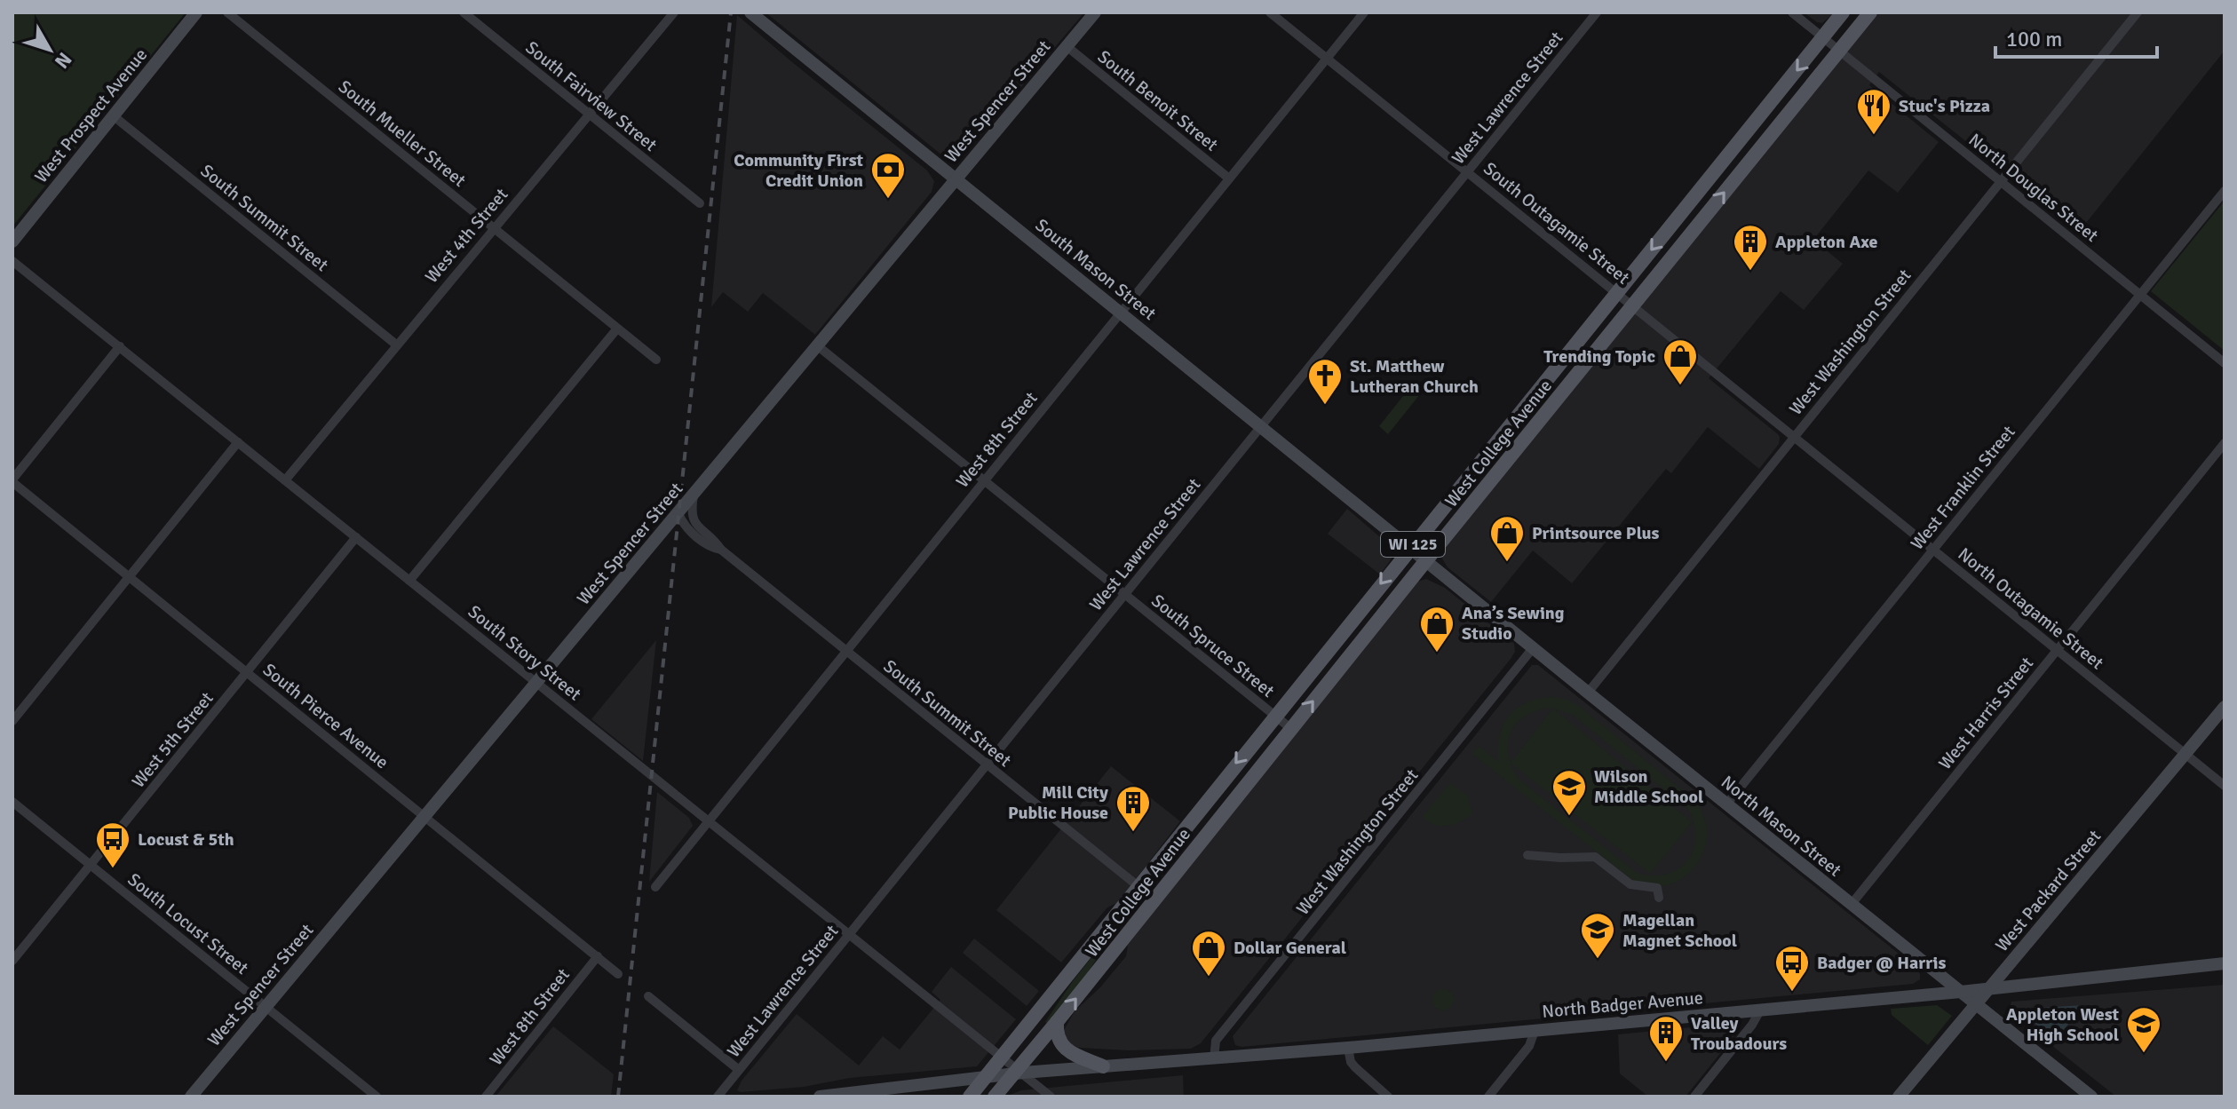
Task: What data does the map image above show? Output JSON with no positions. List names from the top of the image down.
{
  "streets": {
    "main road": [
      "West Spencer Street",
      "West Prospect Avenue",
      "South Mason Street",
      "West College Avenue",
      "WI 125",
      "North Mason Street",
      "West Packard Street",
      "North Badger Avenue"
    ],
    "street": [
      "South Fairview Street",
      "West Lawrence Street",
      "South Benoit Street",
      "South Mueller Street",
      "North Douglas Street",
      "South Summit Street",
      "South Outagamie Street",
      "West 4th Street",
      "West Washington Street",
      "West 8th Street",
      "West Franklin Street",
      "North Outagamie Street",
      "South Spruce Street",
      "South Story Street",
      "West Harris Street",
      "South Pierce Avenue",
      "West 5th Street",
      "South Locust Street"
    ]
  },
  "crossings": [
    ["South Fairview Street", "West 4th Street"],
    ["West Lawrence Street", "South Summit Street"],
    ["West Lawrence Street", "South Outagamie Street"],
    ["West Lawrence Street", "South Mason Street"],
    ["West Lawrence Street", "South Spruce Street"],
    ["West Lawrence Street", "South Story Street"],
    ["South Benoit Street", "West Spencer Street"],
    ["South Benoit Street", "West 8th Street"],
    ["West Spencer Street", "South Summit Street"],
    ["West Spencer Street", "South Mason Street"],
    ["West Spencer Street", "South Spruce Street"],
    ["West Spencer Street", "South Story Street"],
    ["West Spencer Street", "South Pierce Avenue"],
    ["West Spencer Street", "South Locust Street"],
    ["West Prospect Avenue", "South Summit Street"],
    ["South Mueller Street", "West 4th Street"],
    ["North Douglas Street", "West Washington Street"],
    ["North Douglas Street", "West College Avenue"],
    ["North Douglas Street", "West Franklin Street"],
    ["South Summit Street", "West 4th Street"],
    ["South Summit Street", "West 8th Street"],
    ["South Summit Street", "West College Avenue"],
    ["South Outagamie Street", "West 8th Street"],
    ["South Outagamie Street", "West College Avenue"],
    ["South Outagamie Street", "North Outagamie Street"],
    ["West 4th Street", "South Story Street"],
    ["South Mason Street", "West 8th Street"],
    ["South Mason Street", "West College Avenue"],
    ["South Mason Street", "North Mason Street"],
    ["West Washington Street", "North Outagamie Street"],
    ["West Washington Street", "North Mason Street"],
    ["West Washington Street", "North Badger Avenue"],
    ["West 8th Street", "South Spruce Street"],
    ["West 8th Street", "South Story Street"],
    ["West 8th Street", "South Pierce Avenue"],
    ["West College Avenue", "North Outagamie Street"],
    ["West College Avenue", "South Spruce Street"],
    ["West College Avenue", "South Story Street"],
    ["West College Avenue", "North Mason Street"],
    ["West College Avenue", "North Badger Avenue"],
    ["West Franklin Street", "North Outagamie Street"],
    ["West Franklin Street", "North Mason Street"],
    ["North Outagamie Street", "West Harris Street"],
    ["North Outagamie Street", "West Packard Street"],
    ["South Story Street", "West 5th Street"],
    ["South Story Street", "North Badger Avenue"],
    ["West Harris Street", "North Mason Street"],
    ["South Pierce Avenue", "West 5th Street"],
    ["West 5th Street", "South Locust Street"],
    ["North Mason Street", "West Packard Street"],
    ["North Mason Street", "North Badger Avenue"],
    ["West Packard Street", "North Badger Avenue"]
  ],
  "places": {
    "restaurant": ["Stuc's Pizza"],
    "bank": ["Community First Credit Union"],
    "building": ["Appleton Axe", "Mill City Public House", "Valley Troubadours"],
    "shop": [
      "Trending Topic",
      "Printsource Plus",
      "Ana’s Sewing Studio",
      "Dollar General"
    ],
    "church": ["St. Matthew Lutheran Church"],
    "school or university": ["Wilson Middle School", "Magellan Magnet School", "Appleton West High School"],
    "bus stop": ["Locust & 5th", "Badger @ Harris"]
  },
  "scale_bar": "100 m",
  "north": "bottom right"
}
